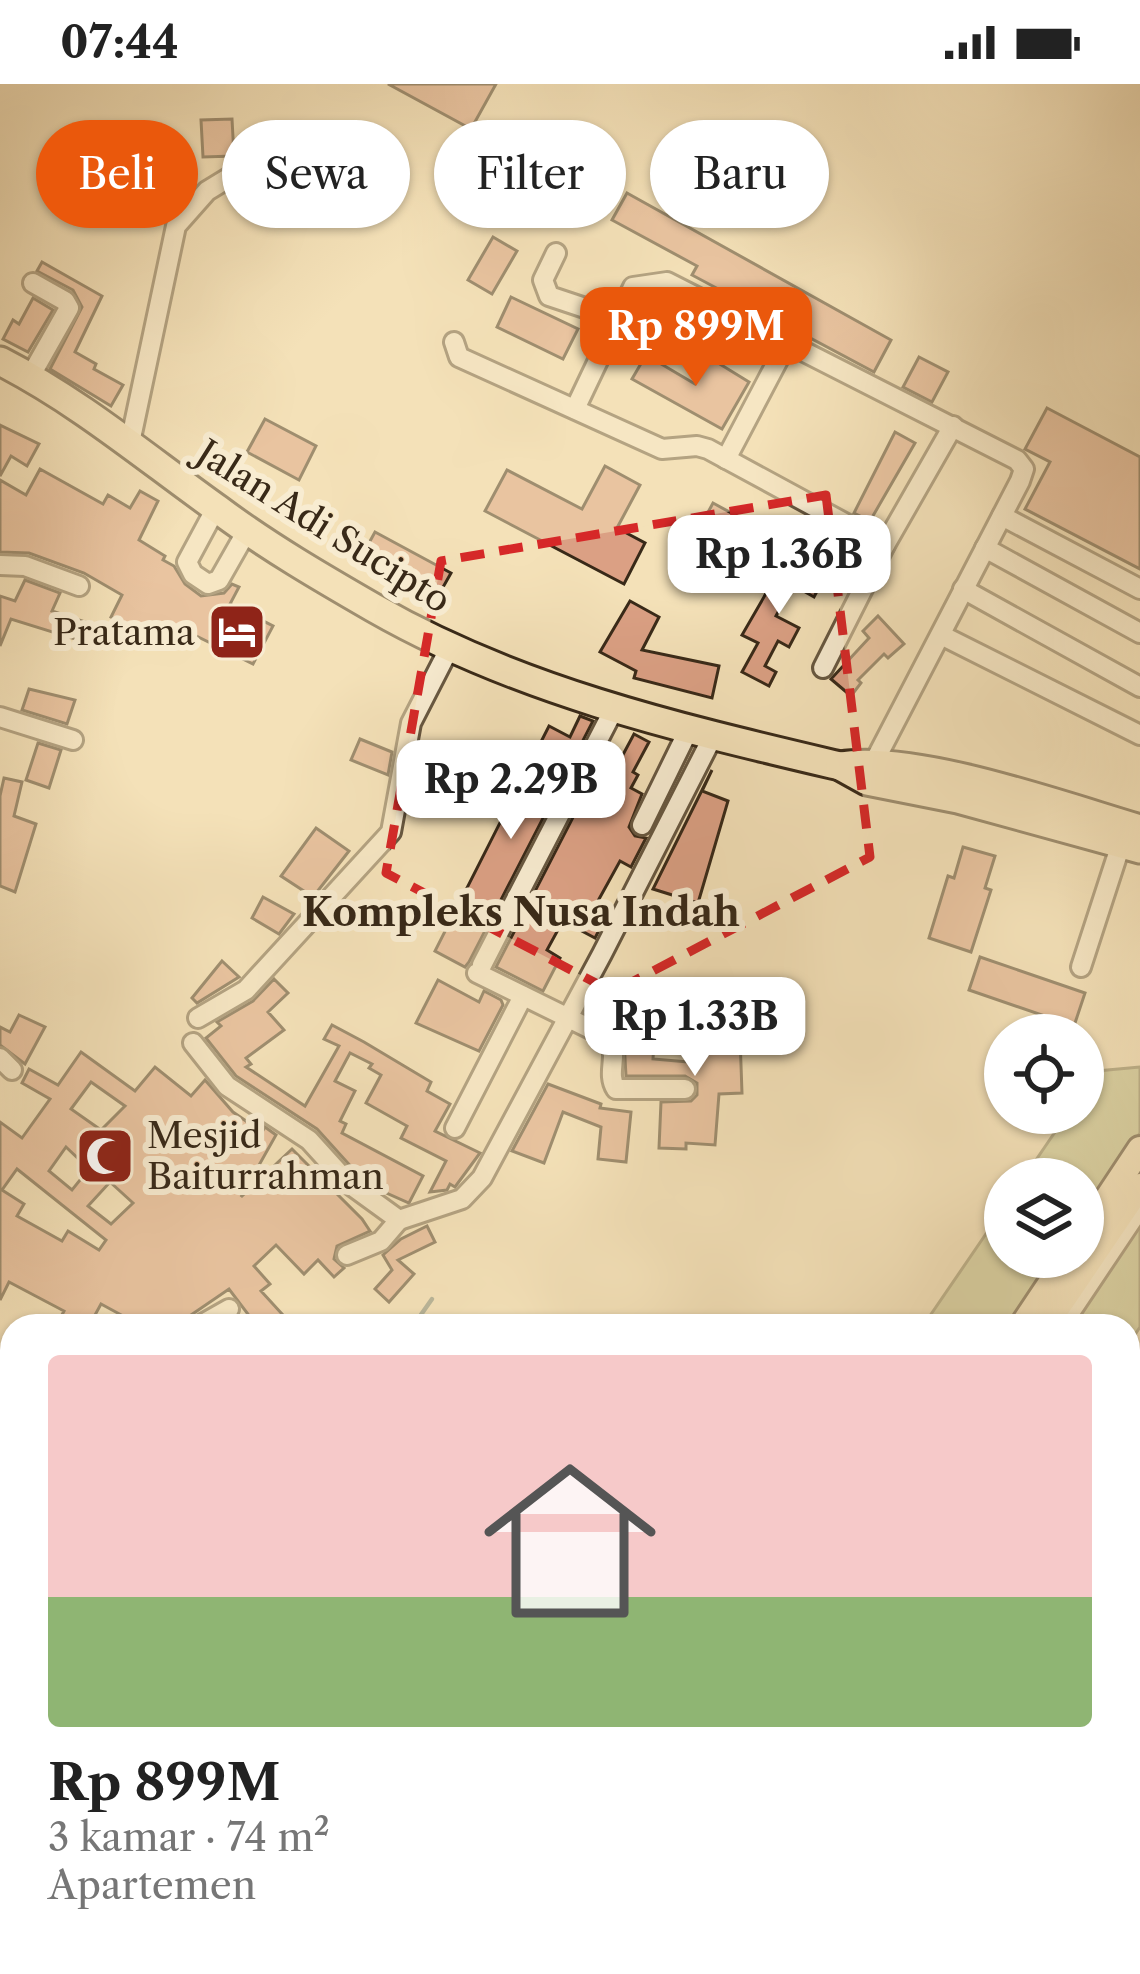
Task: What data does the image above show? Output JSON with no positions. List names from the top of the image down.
{
  "streets": {
    "highway": ["Jalan Adi Sucipto"]
  },
  "districts": ["Kompleks Nusa Indah"],
  "places": {
    "hotel": ["Pratama"],
    "mosque": ["Mesjid Baiturrahman"]
  },
  "page": {
    "status": "07:44",
    "chip": [
      "Beli",
      "Sewa",
      "Filter",
      "Baru"
    ],
    "price": [
      "Rp 899M",
      "Rp 1.36B",
      "Rp 2.29B",
      "Rp 1.33B"
    ],
    "list": [
      {
        "name": "Rp 899M",
        "note": "3 kamar · 74 m² · Apartemen"
      }
    ]
  }
}
